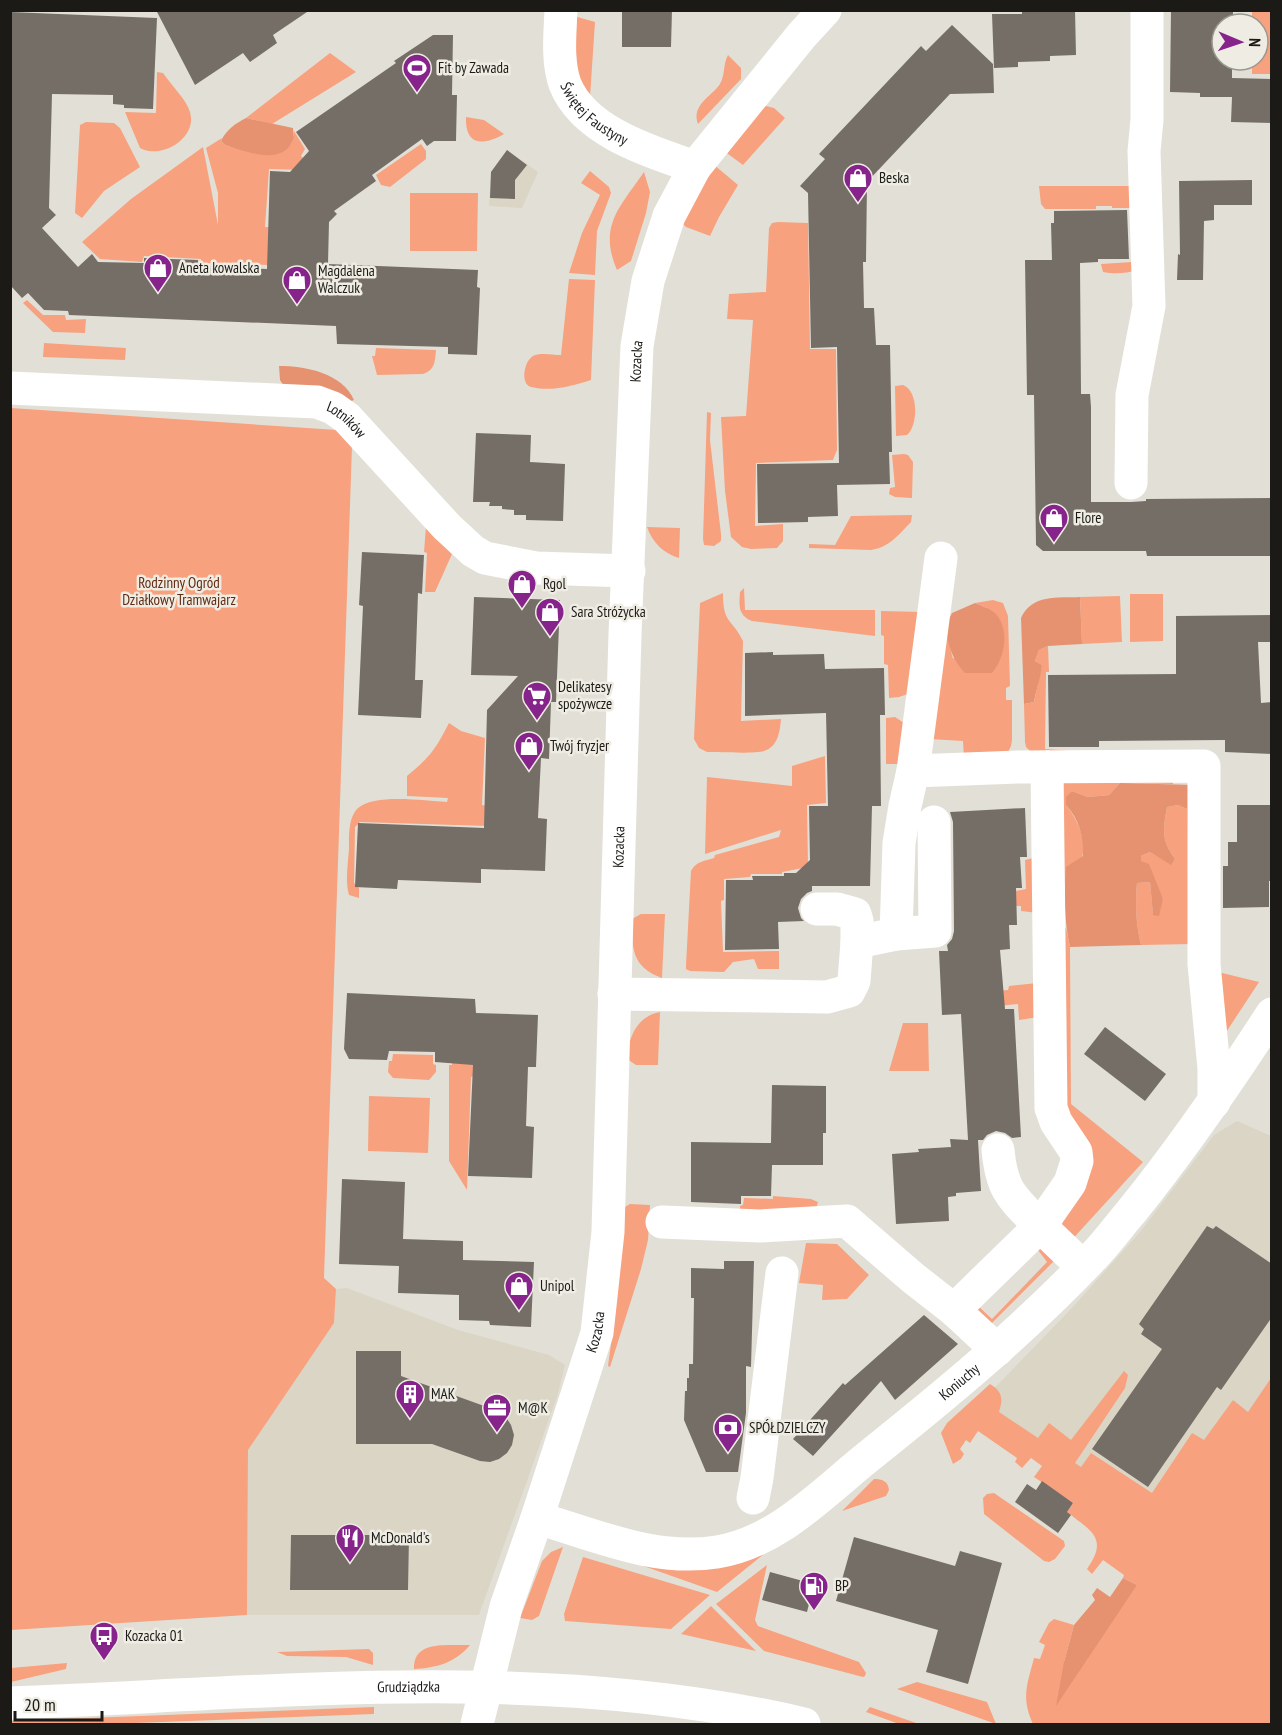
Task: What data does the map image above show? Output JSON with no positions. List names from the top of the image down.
{
  "streets": {
    "street": [
      "Świętej Faustyny",
      "Kozacka",
      "Lotników",
      "Koniuchy",
      "Grudziądzka"
    ]
  },
  "crossings": [
    ["Świętej Faustyny", "Kozacka"],
    ["Kozacka", "Lotników"],
    ["Kozacka", "Koniuchy"],
    ["Kozacka", "Grudziądzka"]
  ],
  "parks": ["Rodzinny Ogród Działkowy Tramwajarz"],
  "places": {
    "sports": ["Fit by Zawada"],
    "shop": [
      "Beska",
      "Aneta kowalska",
      "Magdalena Walczuk",
      "Flore",
      "Rgol",
      "Sara Stróżycka",
      "Twój fryzjer",
      "Unipol"
    ],
    "supermarket": ["Delikatesy spożywcze"],
    "building": ["MAK"],
    "office": ["M@K"],
    "bank": ["SPÓŁDZIELCZY"],
    "restaurant": ["McDonald's"],
    "fuel station": ["BP"],
    "bus stop": ["Kozacka 01"]
  },
  "scale_bar": "20 m",
  "north": "right"
}
